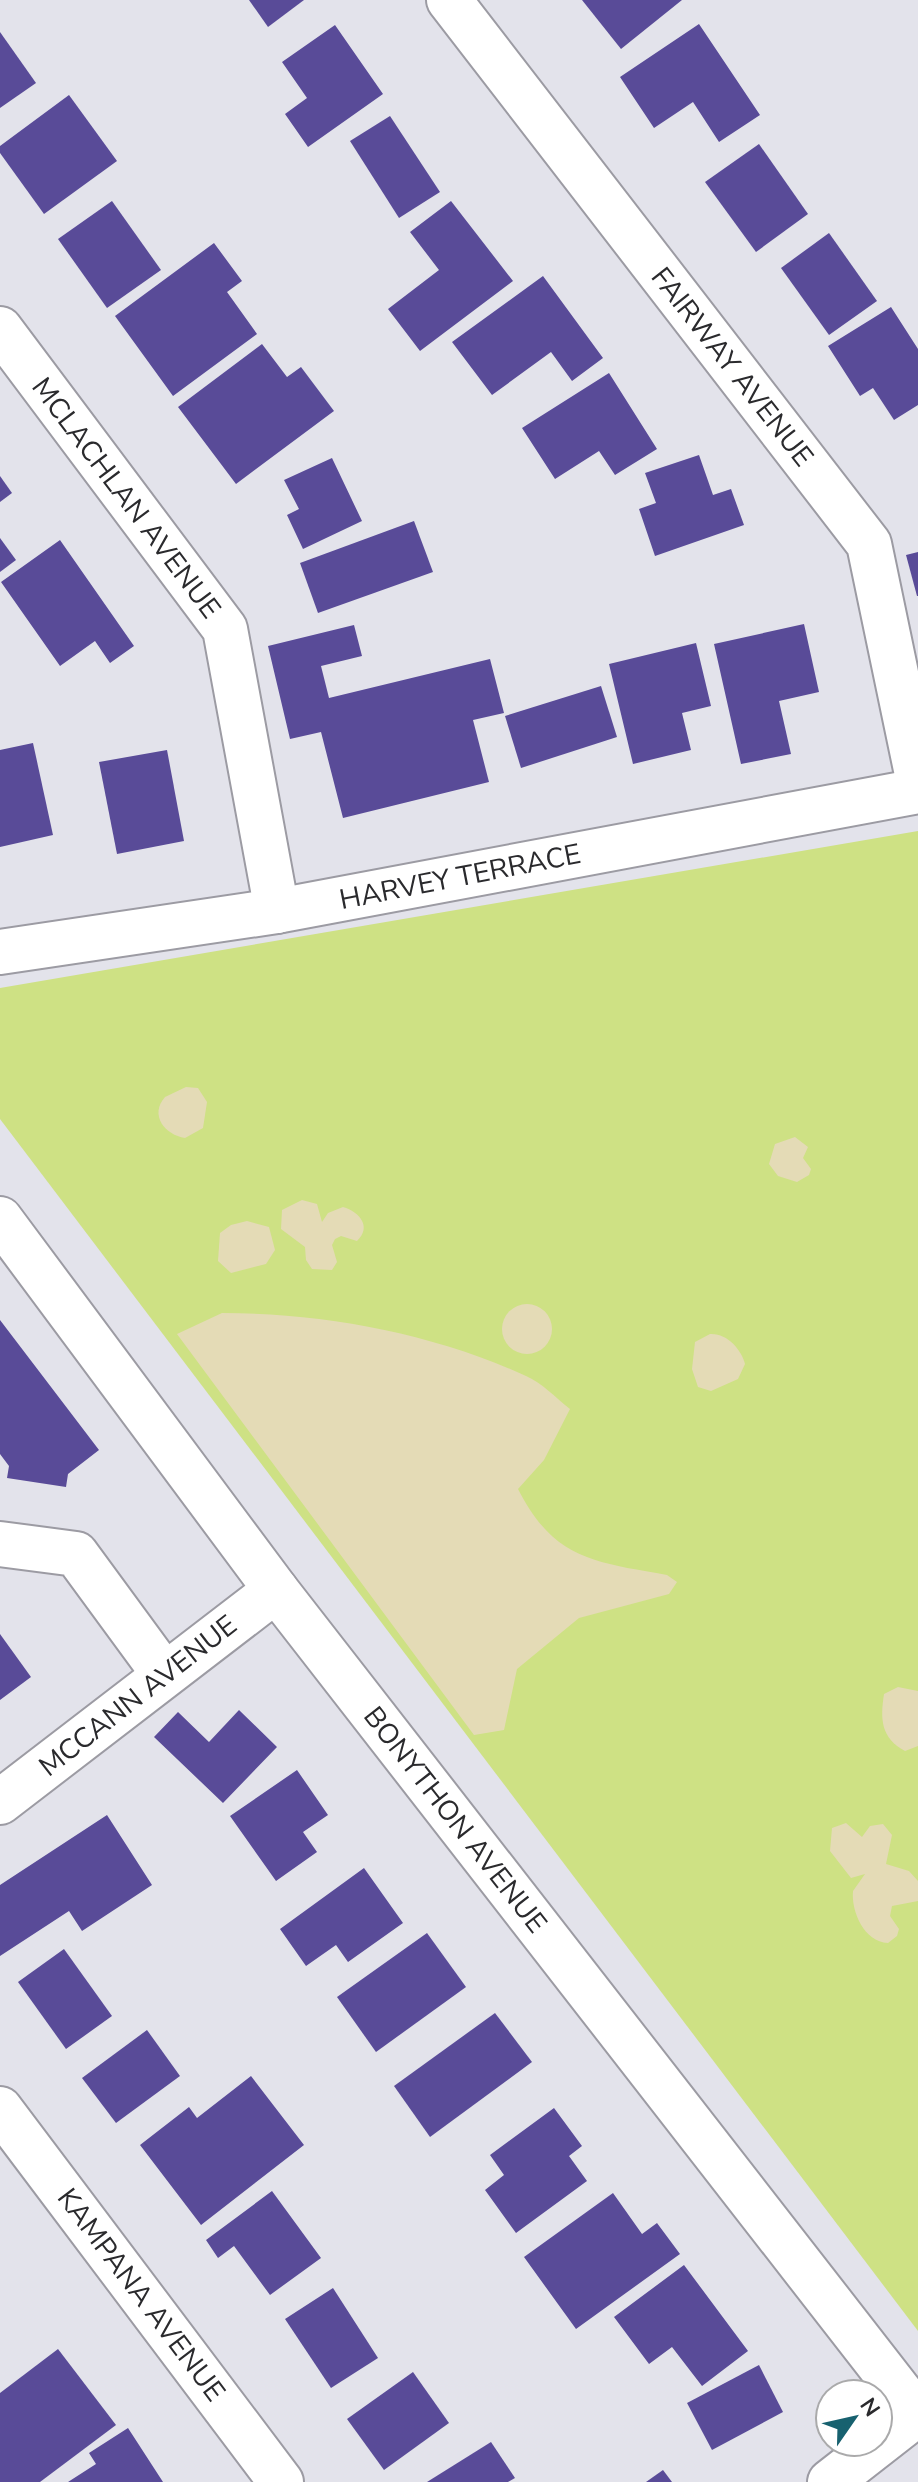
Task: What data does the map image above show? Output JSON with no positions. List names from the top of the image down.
{
  "streets": {
    "street": [
      "FAIRWAY AVENUE",
      "MCLACHLAN AVENUE",
      "HARVEY TERRACE",
      "MCCANN AVENUE",
      "BONYTHON AVENUE",
      "KAMPANA AVENUE"
    ]
  },
  "crossings": [
    ["MCLACHLAN AVENUE", "HARVEY TERRACE"],
    ["MCCANN AVENUE", "BONYTHON AVENUE"]
  ],
  "north": "top right"
}
